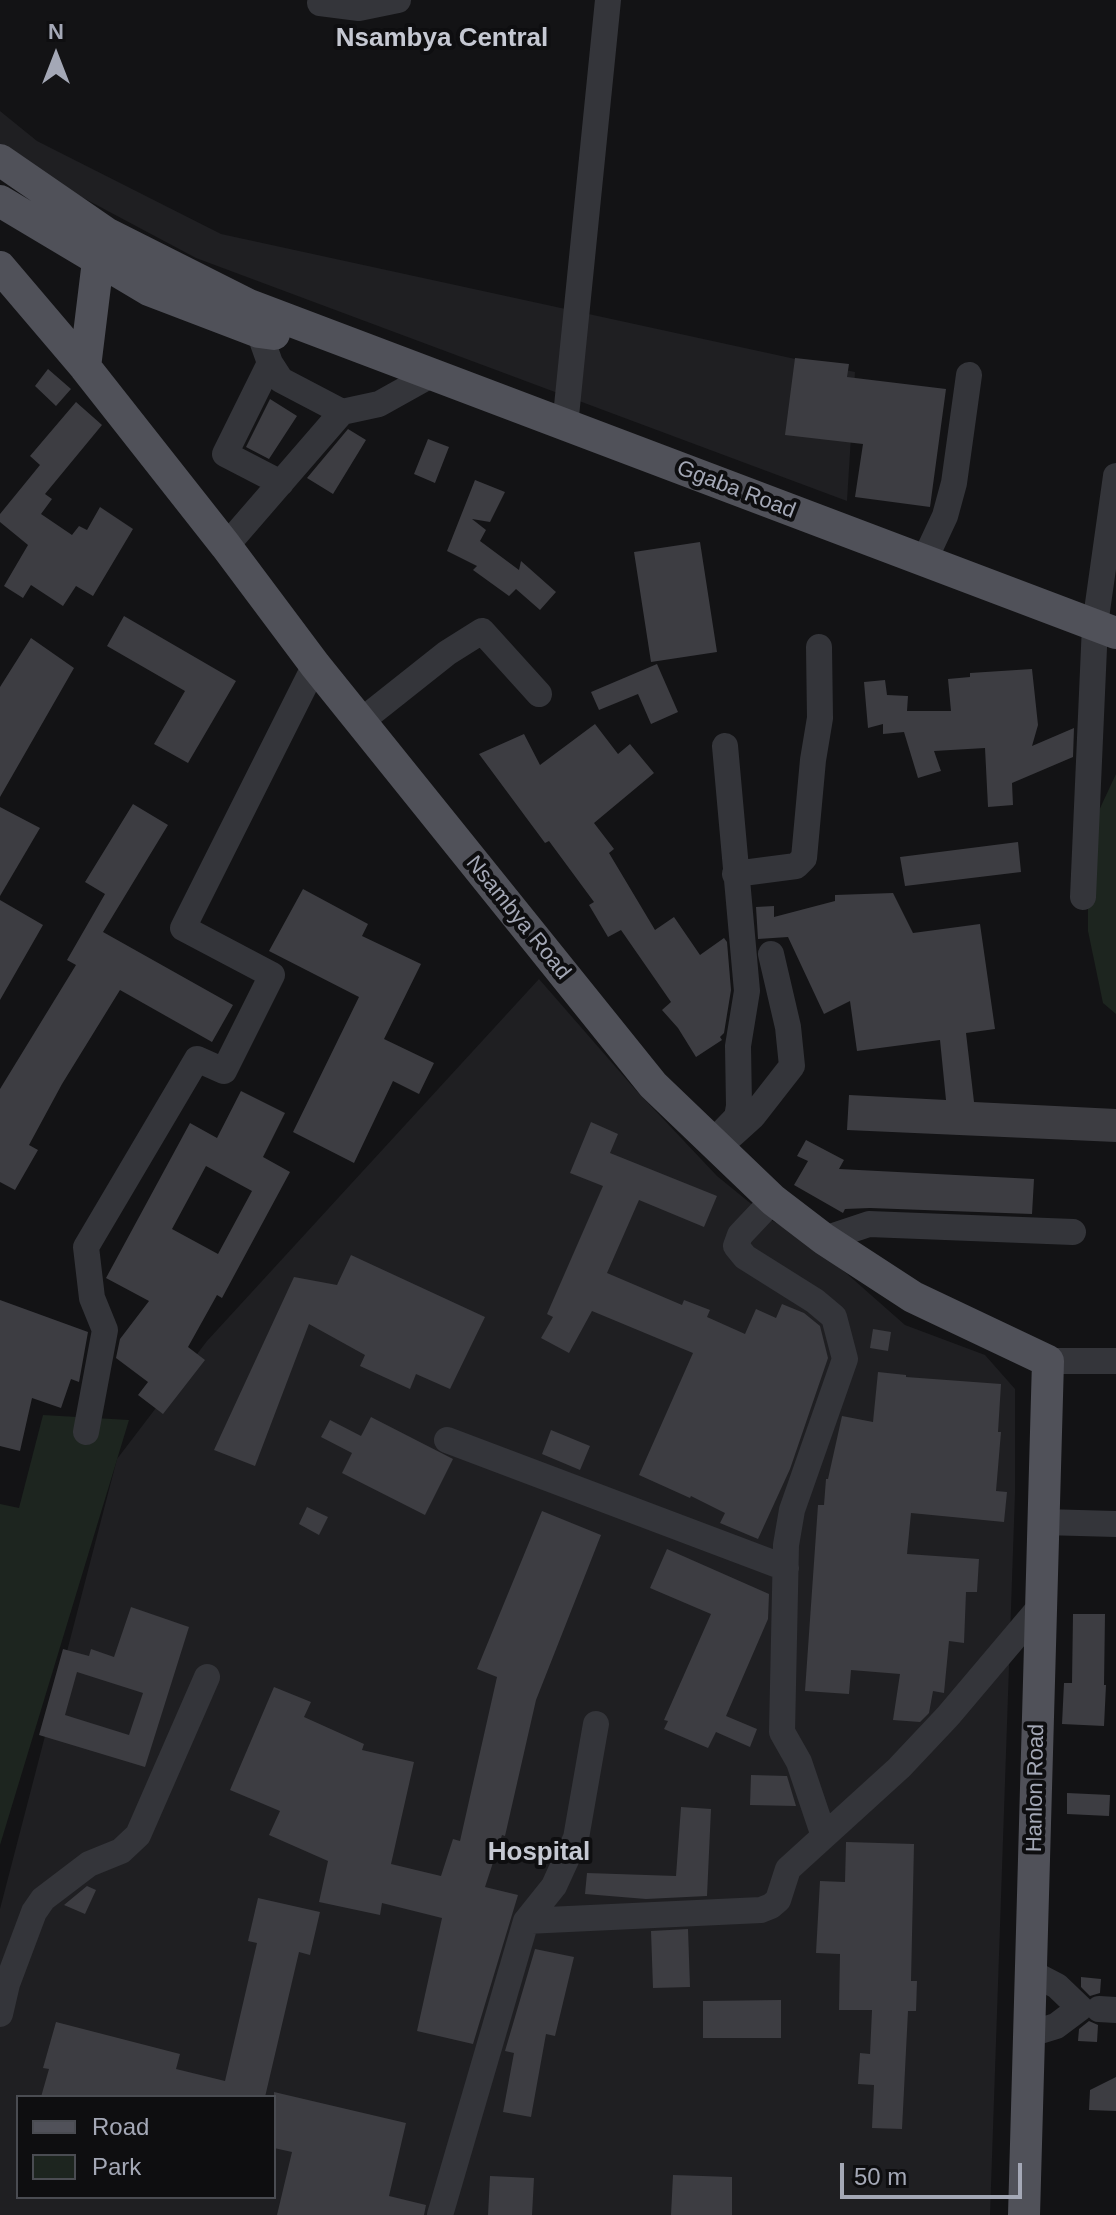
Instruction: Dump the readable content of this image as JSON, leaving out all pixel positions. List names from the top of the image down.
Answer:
{
  "streets": {
    "main road": ["Ggaba Road", "Nsambya Road", "Hanlon Road"]
  },
  "crossings": [
    ["Nsambya Road", "Hanlon Road"]
  ],
  "districts": ["Nsambya Central", "Hospital"],
  "legend": ["Road", "Park"],
  "scale_bar": "50 m",
  "north": "top"
}
